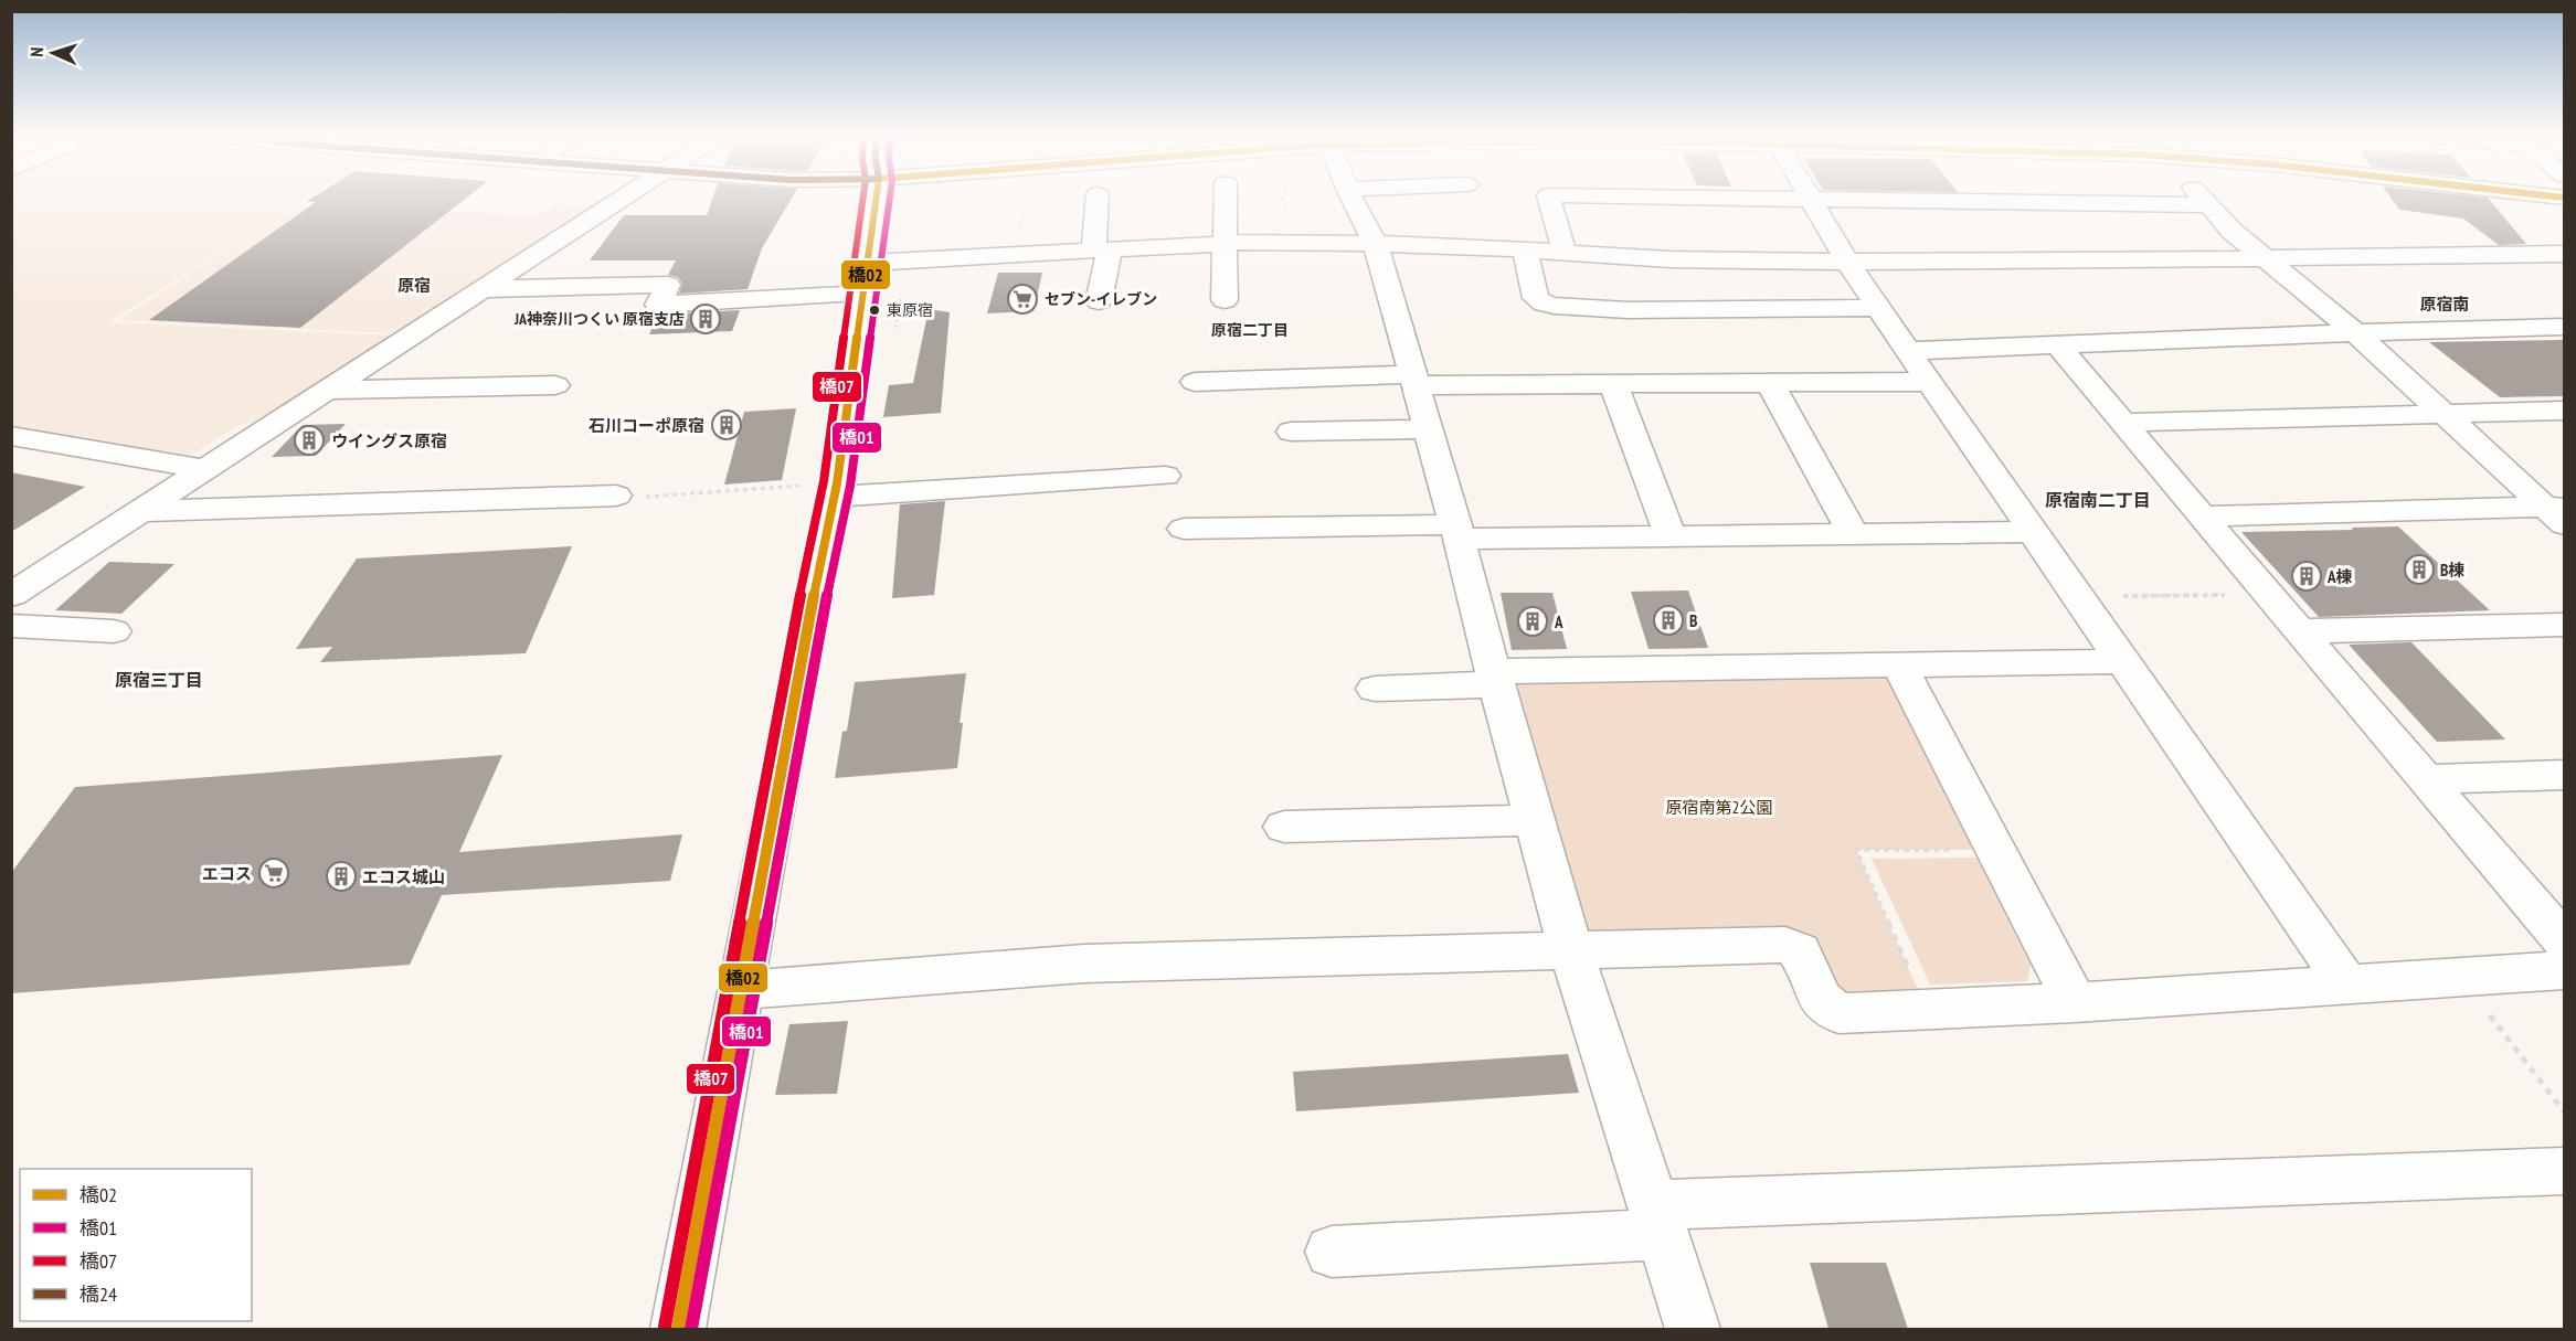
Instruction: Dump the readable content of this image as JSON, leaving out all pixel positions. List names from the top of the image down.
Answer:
{
  "districts": [
    "原宿",
    "原宿南",
    "原宿二丁目",
    "原宿南二丁目",
    "原宿三丁目"
  ],
  "parks": ["原宿南第2公園"],
  "places": {
    "supermarket": ["セブン-イレブン", "エコス"],
    "other": ["東原宿"],
    "building": [
      "JA神奈川つくい 原宿支店",
      "石川コーポ原宿",
      "ウイングス原宿",
      "B棟",
      "A棟",
      "B",
      "A",
      "エコス城山"
    ]
  },
  "lines": ["transit line 橋02", "transit line 橋01", "transit line 橋07"],
  "legend": [
    "橋02",
    "橋01",
    "橋07",
    "橋24"
  ],
  "north": "left"
}
